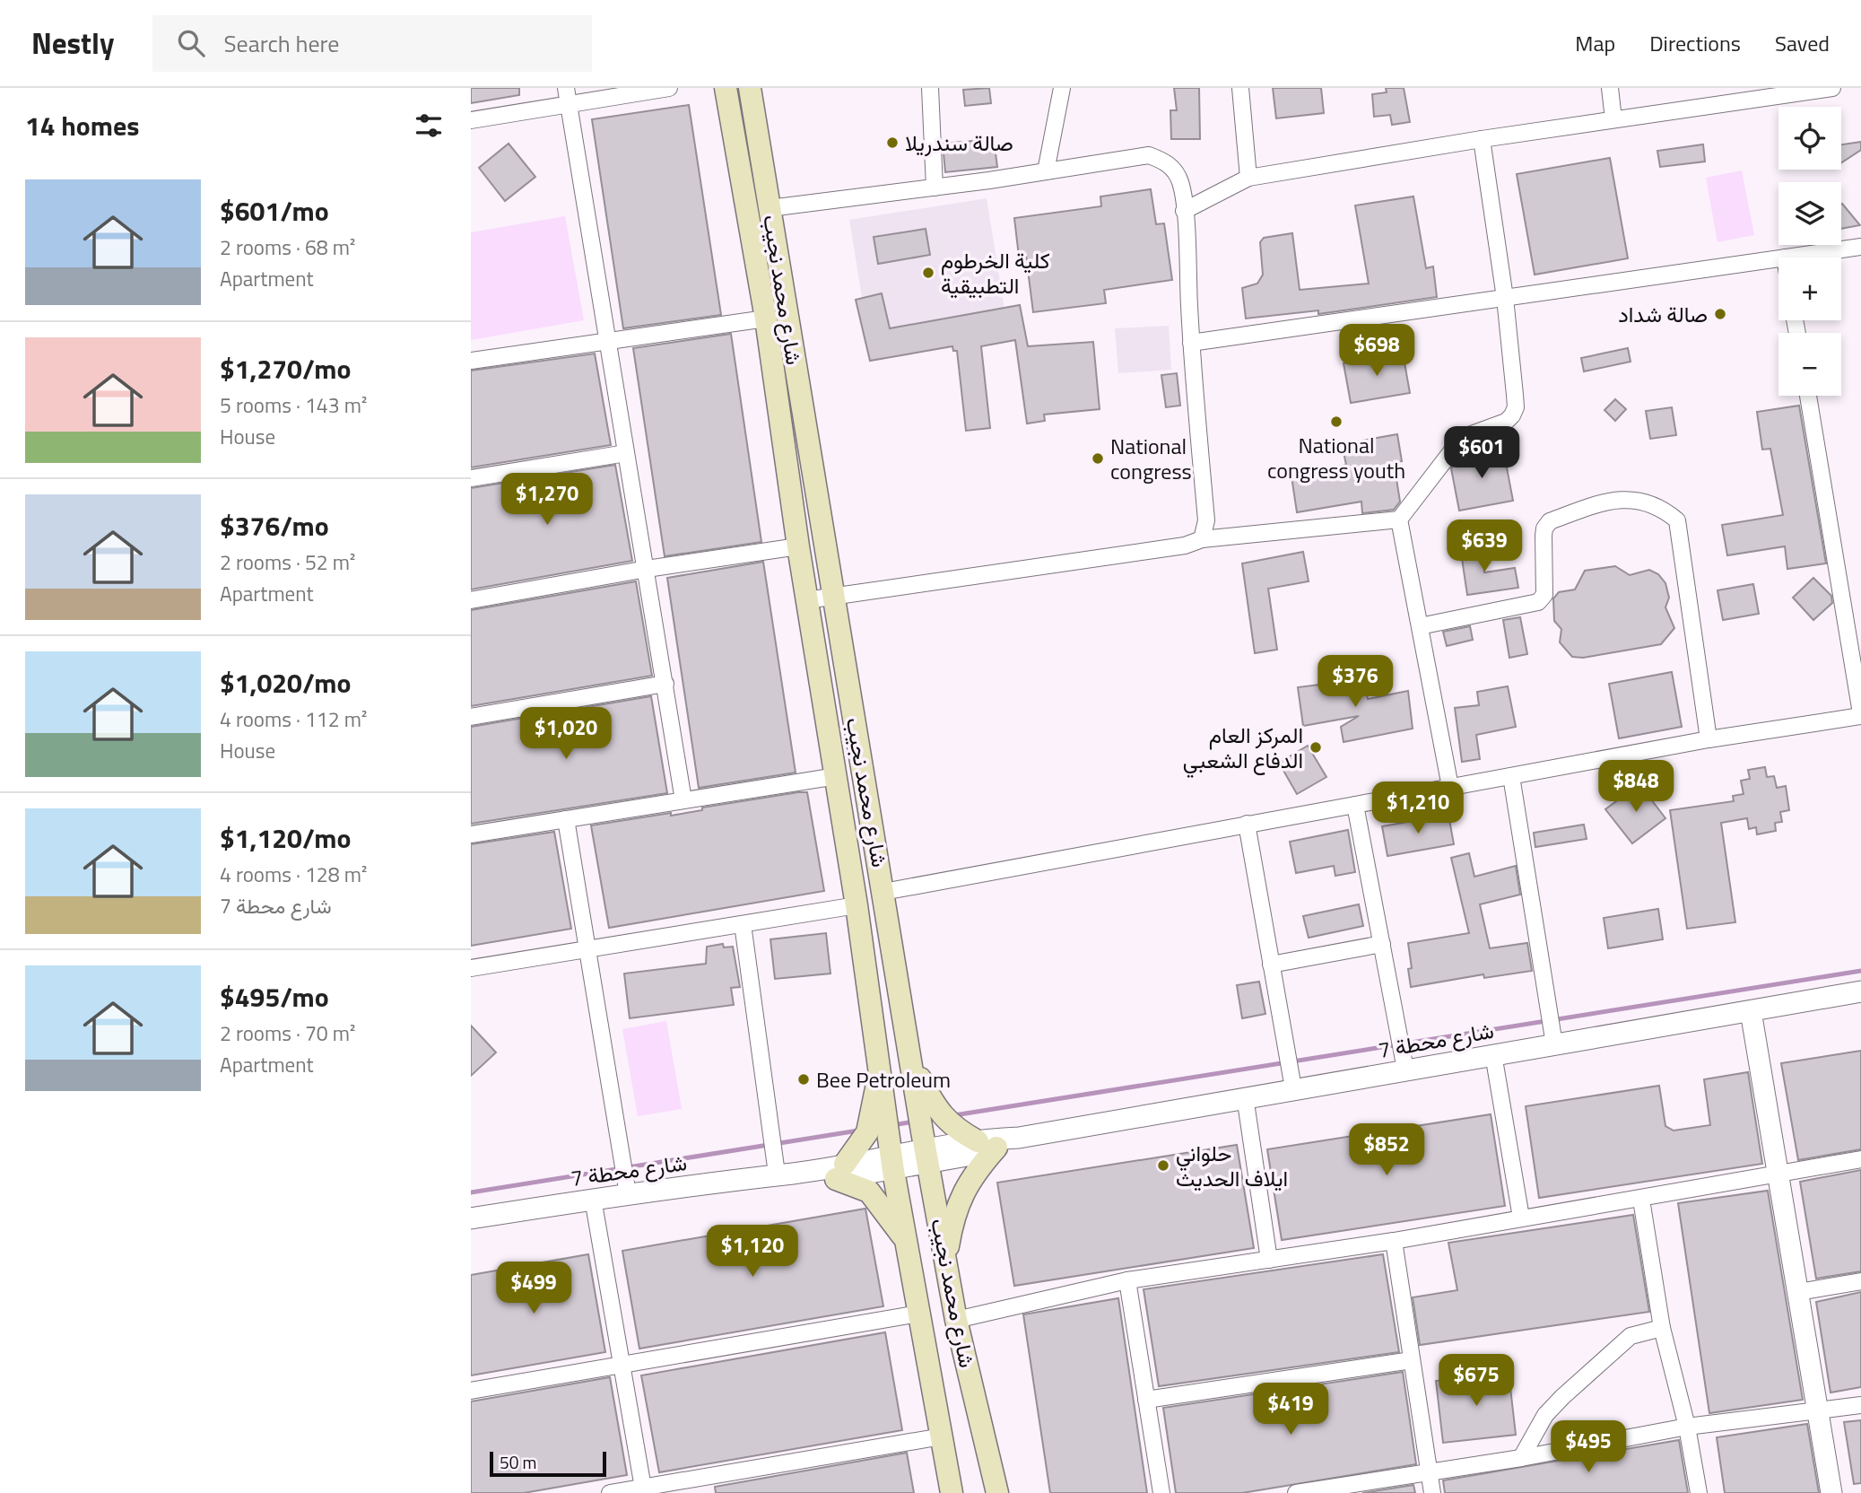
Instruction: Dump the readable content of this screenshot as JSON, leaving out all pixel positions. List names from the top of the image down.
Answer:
{
  "streets": {
    "main road": ["شارع محمد نجيب"],
    "street": ["شارع محطة 7"]
  },
  "crossings": [
    ["شارع محمد نجيب", "شارع محطة 7"]
  ],
  "places": [
    "صالة سندريلا",
    "كلية الخرطوم التطبيقية",
    "صالة شداد",
    "National congress youth",
    "National congress",
    "المركز العام الدفاع الشعبي",
    "Bee Petroleum",
    "حلواني ايلاف الحديث"
  ],
  "scale_bar": "50 m",
  "page": {
    "header": "Nestly",
    "search": "Search here",
    "nav": ["Map", "Directions", "Saved"],
    "heading": "14 homes",
    "map_buttons": ["+", "−"],
    "list": [
      {
        "name": "$601/mo",
        "note": "2 rooms · 68 m² · Apartment"
      },
      {
        "name": "$1,270/mo",
        "note": "5 rooms · 143 m² · House"
      },
      {
        "name": "$376/mo",
        "note": "2 rooms · 52 m² · Apartment"
      },
      {
        "name": "$1,020/mo",
        "note": "4 rooms · 112 m² · House"
      },
      {
        "name": "$1,120/mo",
        "note": "4 rooms · 128 m² · شارع محطة 7"
      },
      {
        "name": "$495/mo",
        "note": "2 rooms · 70 m² · Apartment"
      }
    ],
    "price": [
      "$698",
      "$601",
      "$1,270",
      "$639",
      "$376",
      "$1,020",
      "$848",
      "$1,210",
      "$852",
      "$1,120",
      "$499",
      "$675",
      "$419",
      "$495"
    ],
    "scale": "50 m"
  }
}
